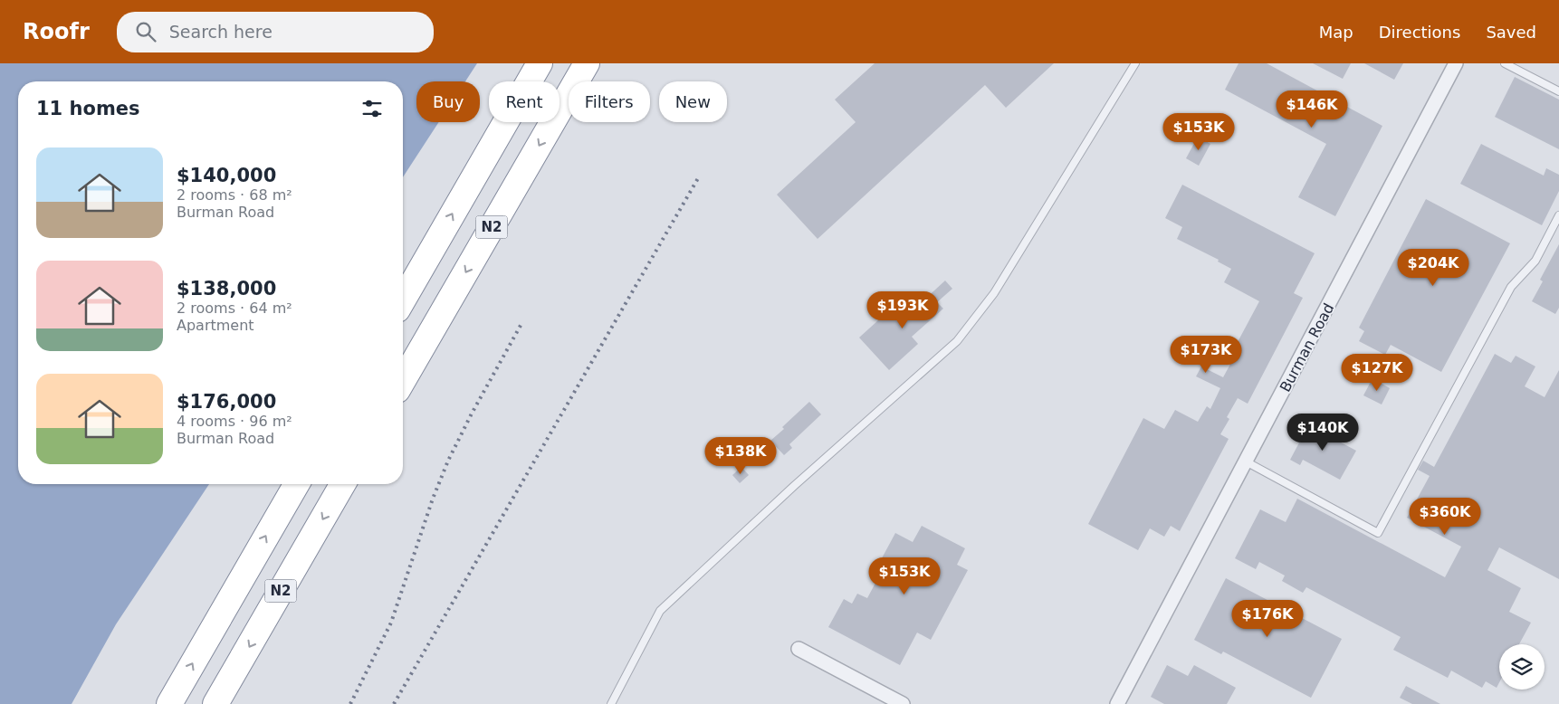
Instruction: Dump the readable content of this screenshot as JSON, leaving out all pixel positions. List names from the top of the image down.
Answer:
{
  "streets": {
    "highway": ["N2"],
    "street": ["Burman Road"]
  },
  "page": {
    "header": "Roofr",
    "search": "Search here",
    "nav": ["Map", "Directions", "Saved"],
    "chip": [
      "Buy",
      "Rent",
      "Filters",
      "New"
    ],
    "heading": "11 homes",
    "price": [
      "$146K",
      "$153K",
      "$204K",
      "$193K",
      "$173K",
      "$127K",
      "$140K",
      "$138K",
      "$360K",
      "$153K",
      "$176K"
    ],
    "list": [
      {
        "name": "$140,000",
        "note": "2 rooms · 68 m² · Burman Road"
      },
      {
        "name": "$138,000",
        "note": "2 rooms · 64 m² · Apartment"
      },
      {
        "name": "$176,000",
        "note": "4 rooms · 96 m² · Burman Road"
      }
    ]
  }
}
